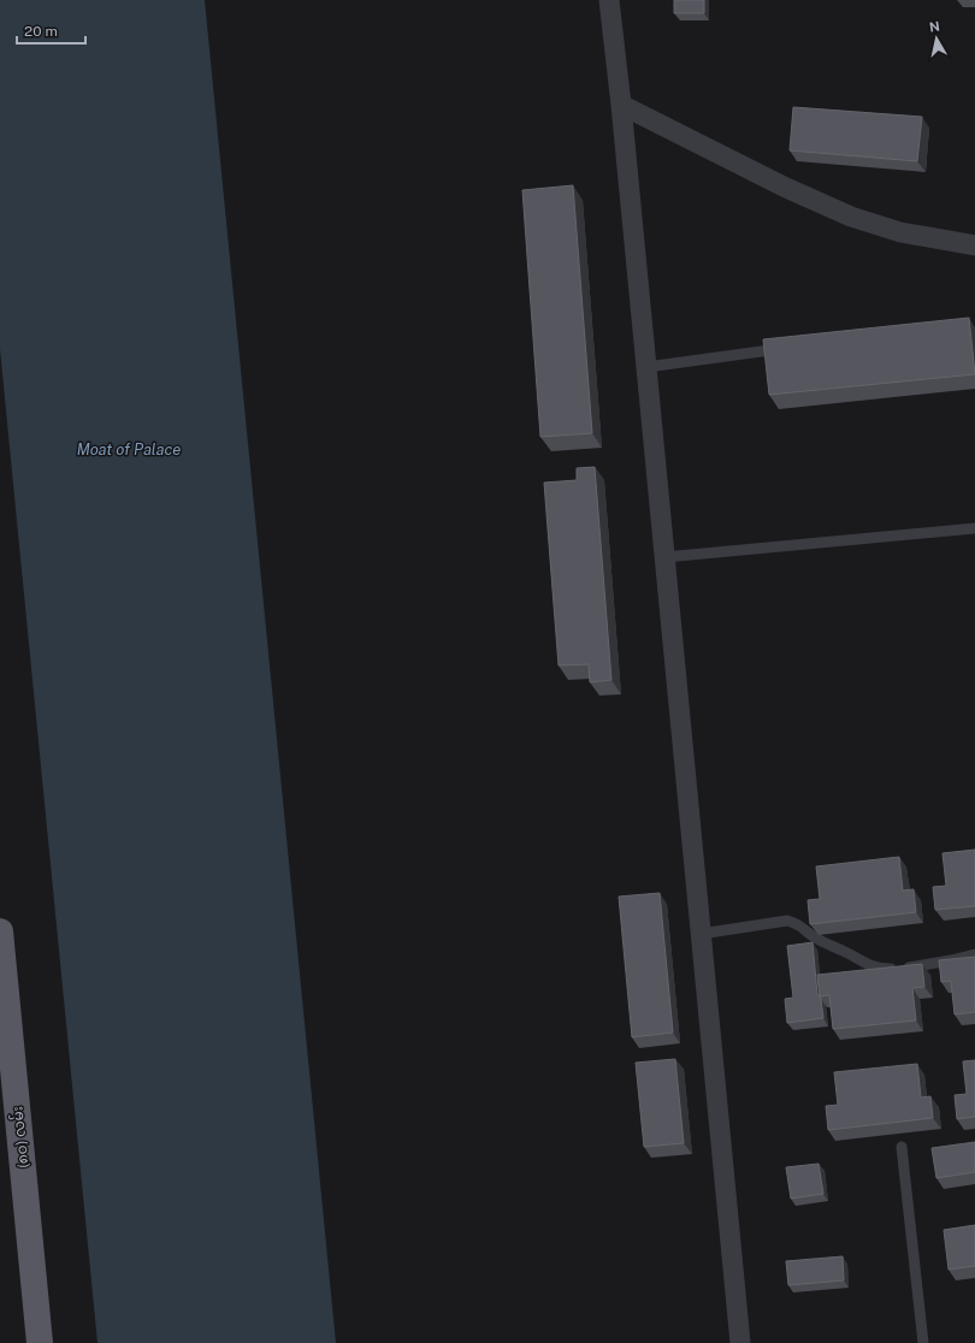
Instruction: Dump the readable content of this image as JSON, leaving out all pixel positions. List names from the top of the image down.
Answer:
{
  "streets": {
    "main road": ["(၈၀) လမ်း"]
  },
  "water": ["Moat of Palace"],
  "scale_bar": "20 m",
  "north": "top"
}
